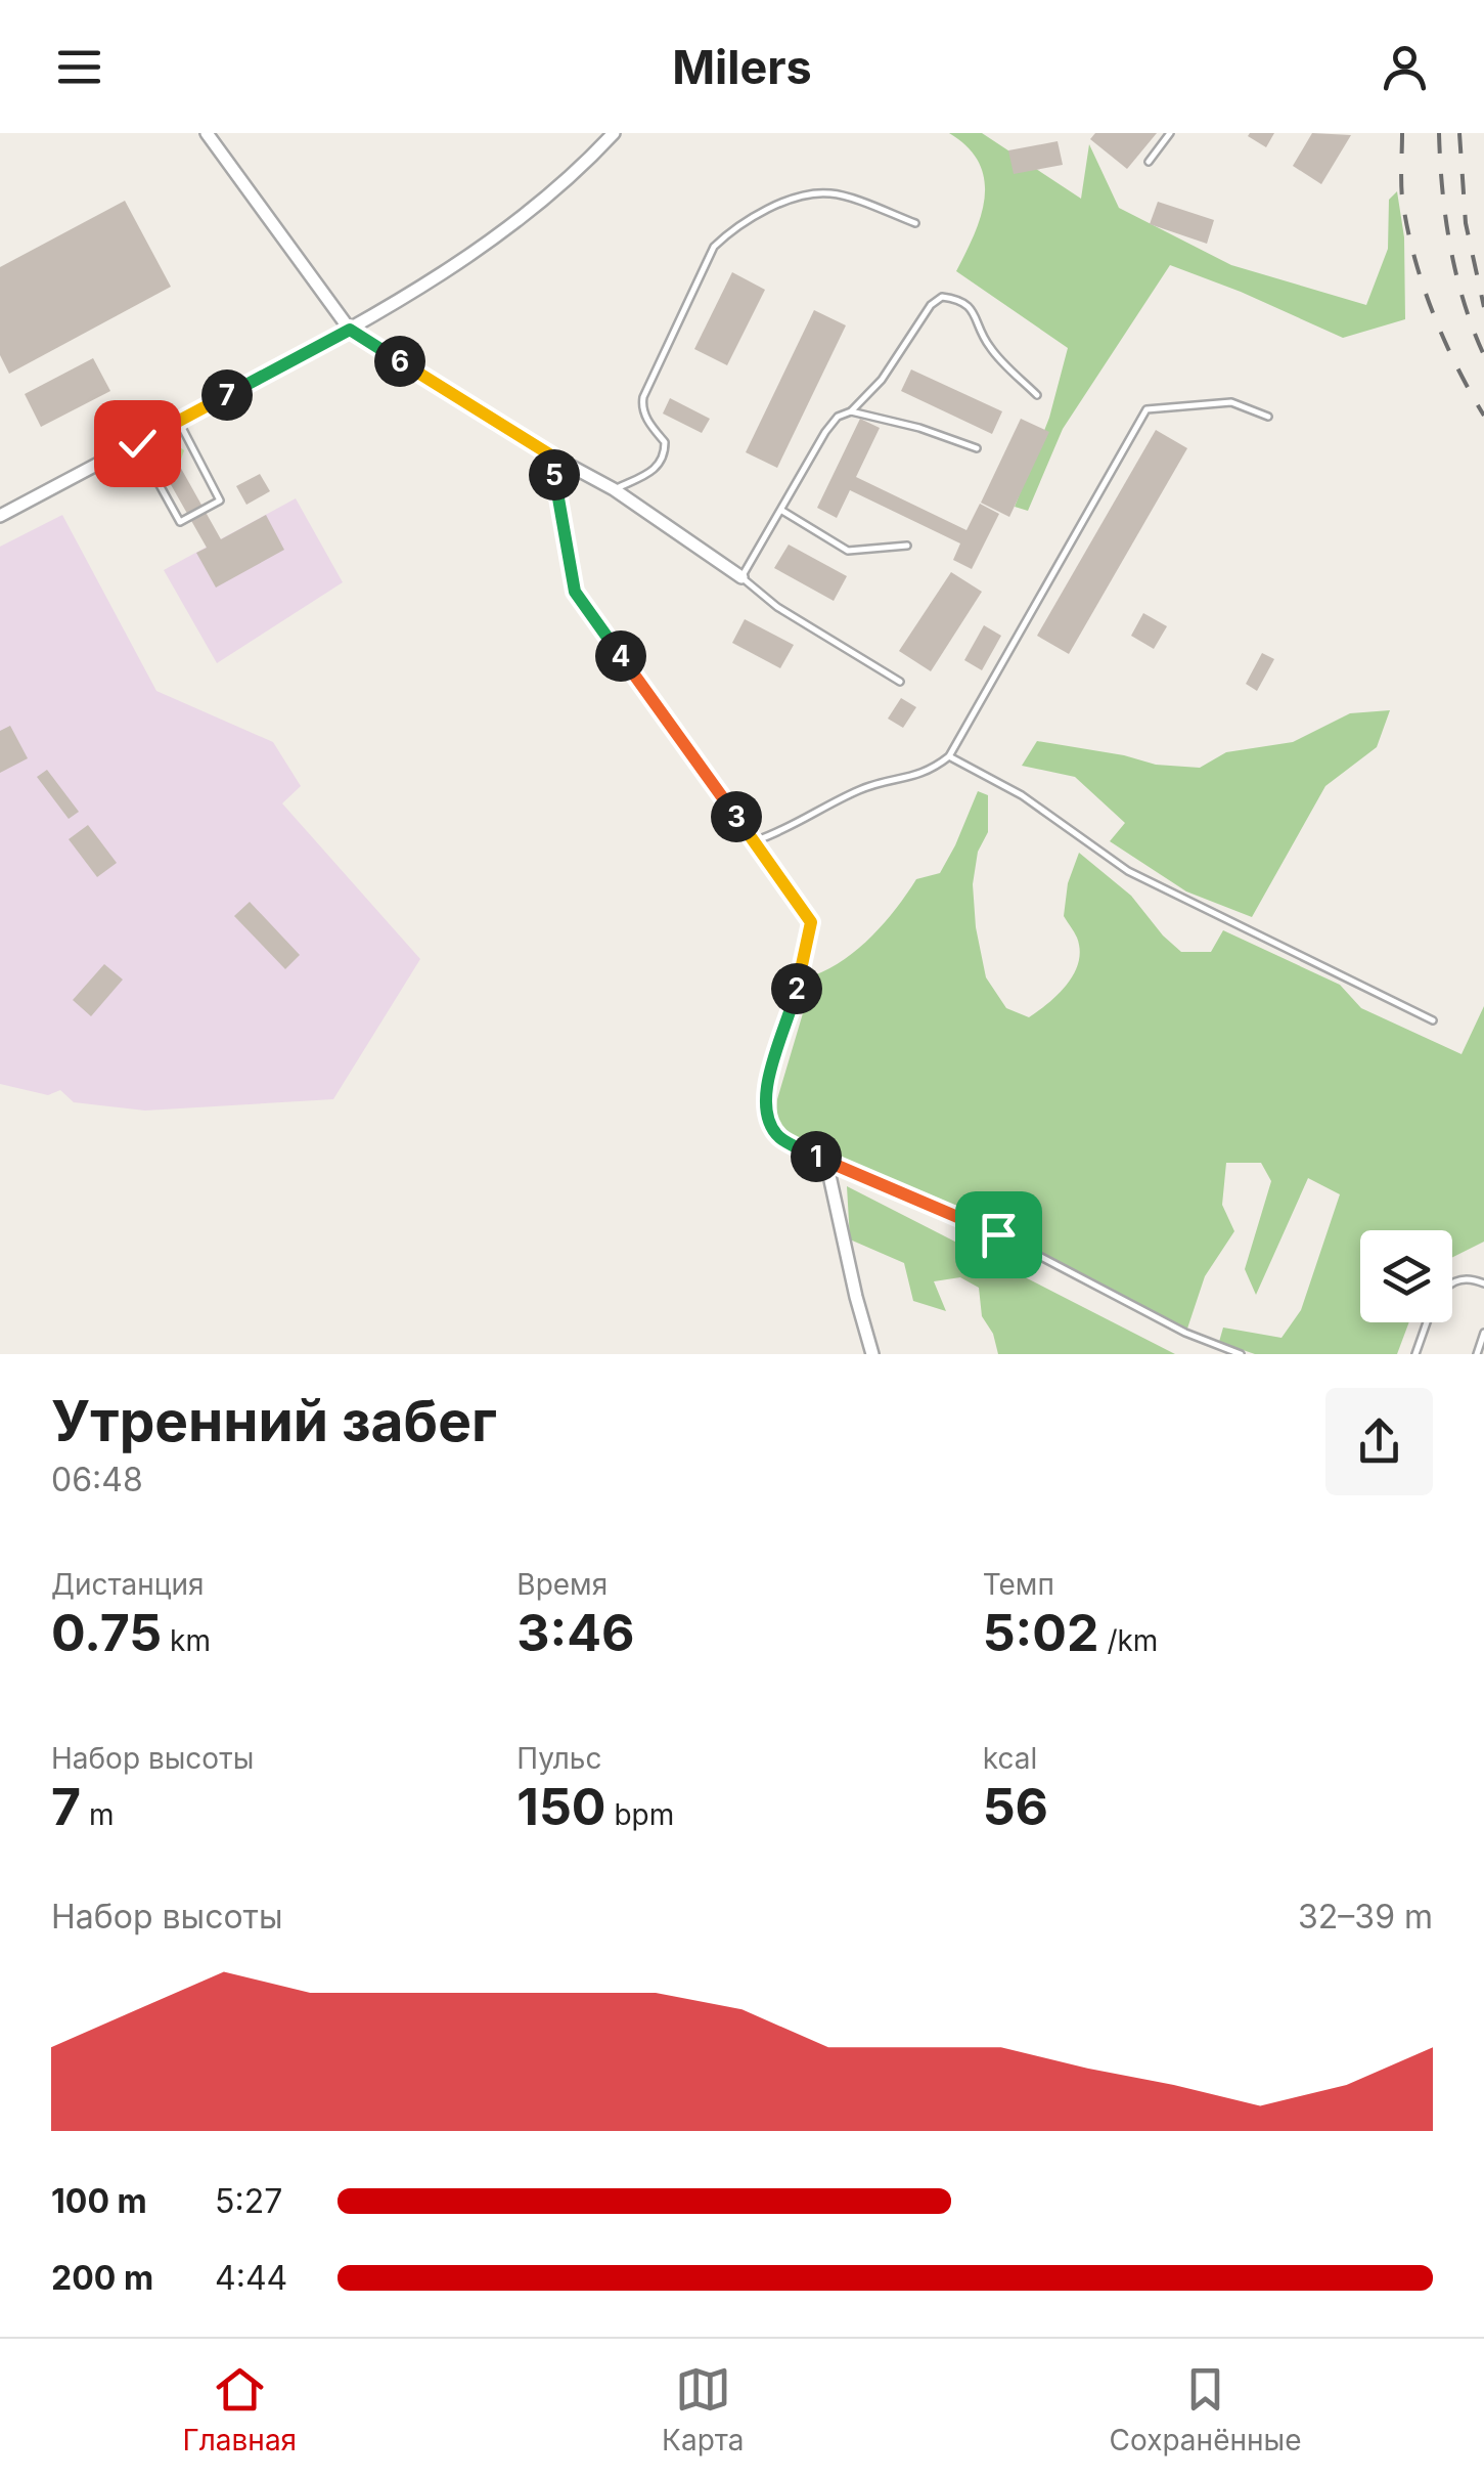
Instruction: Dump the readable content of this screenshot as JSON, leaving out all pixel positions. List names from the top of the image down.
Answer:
{
  "page": {
    "header": "Milers",
    "pins": [
      "6",
      "7",
      "5",
      "4",
      "3",
      "2",
      "1"
    ],
    "heading": ["Утренний забег", "06:48"],
    "stats": [
      ["Дистанция", "0.75 km"],
      ["Время", "3:46"],
      ["Темп", "5:02 /km"],
      ["Набор высоты", "7 m"],
      ["Пульс", "150 bpm"],
      ["kcal", "56"]
    ],
    "chart": ["Набор высоты", "32–39 m"],
    "list": [
      {
        "name": "100 m",
        "note": "5:27"
      },
      {
        "name": "200 m",
        "note": "4:44"
      }
    ],
    "tabs": ["Главная", "Карта", "Сохранённые"]
  }
}
